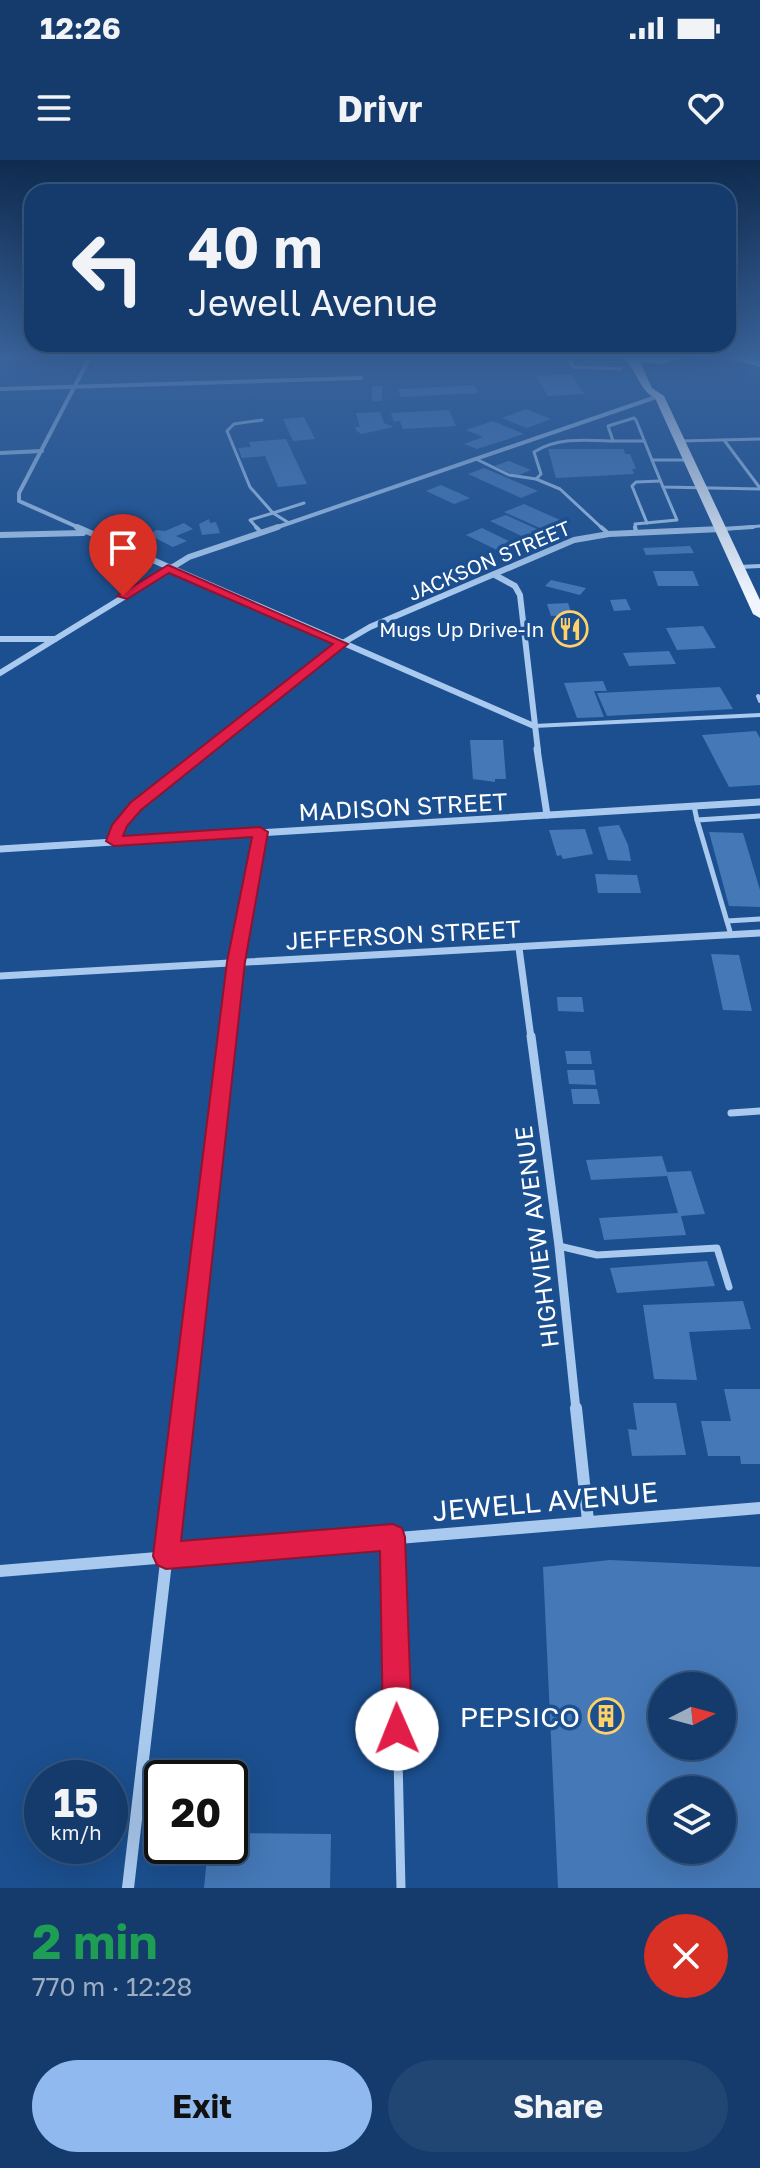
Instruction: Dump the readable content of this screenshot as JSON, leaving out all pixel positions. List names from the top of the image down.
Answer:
{
  "streets": {
    "street": [
      "JACKSON STREET",
      "MADISON STREET",
      "JEFFERSON STREET",
      "HIGHVIEW AVENUE",
      "JEWELL AVENUE"
    ]
  },
  "crossings": [
    ["JACKSON STREET", "MADISON STREET"],
    ["JEFFERSON STREET", "HIGHVIEW AVENUE"],
    ["HIGHVIEW AVENUE", "JEWELL AVENUE"]
  ],
  "places": {
    "restaurant": ["Mugs Up Drive-In"],
    "building": ["PEPSICO"]
  },
  "north": "right",
  "page": {
    "status": "12:26",
    "header": "Drivr",
    "turn": ["40 m", "Jewell Avenue"],
    "speed": "15 km/h",
    "limit": "20",
    "heading": ["2 min", "770 m · 12:28"],
    "buttons": ["Exit", "Share"]
  }
}
